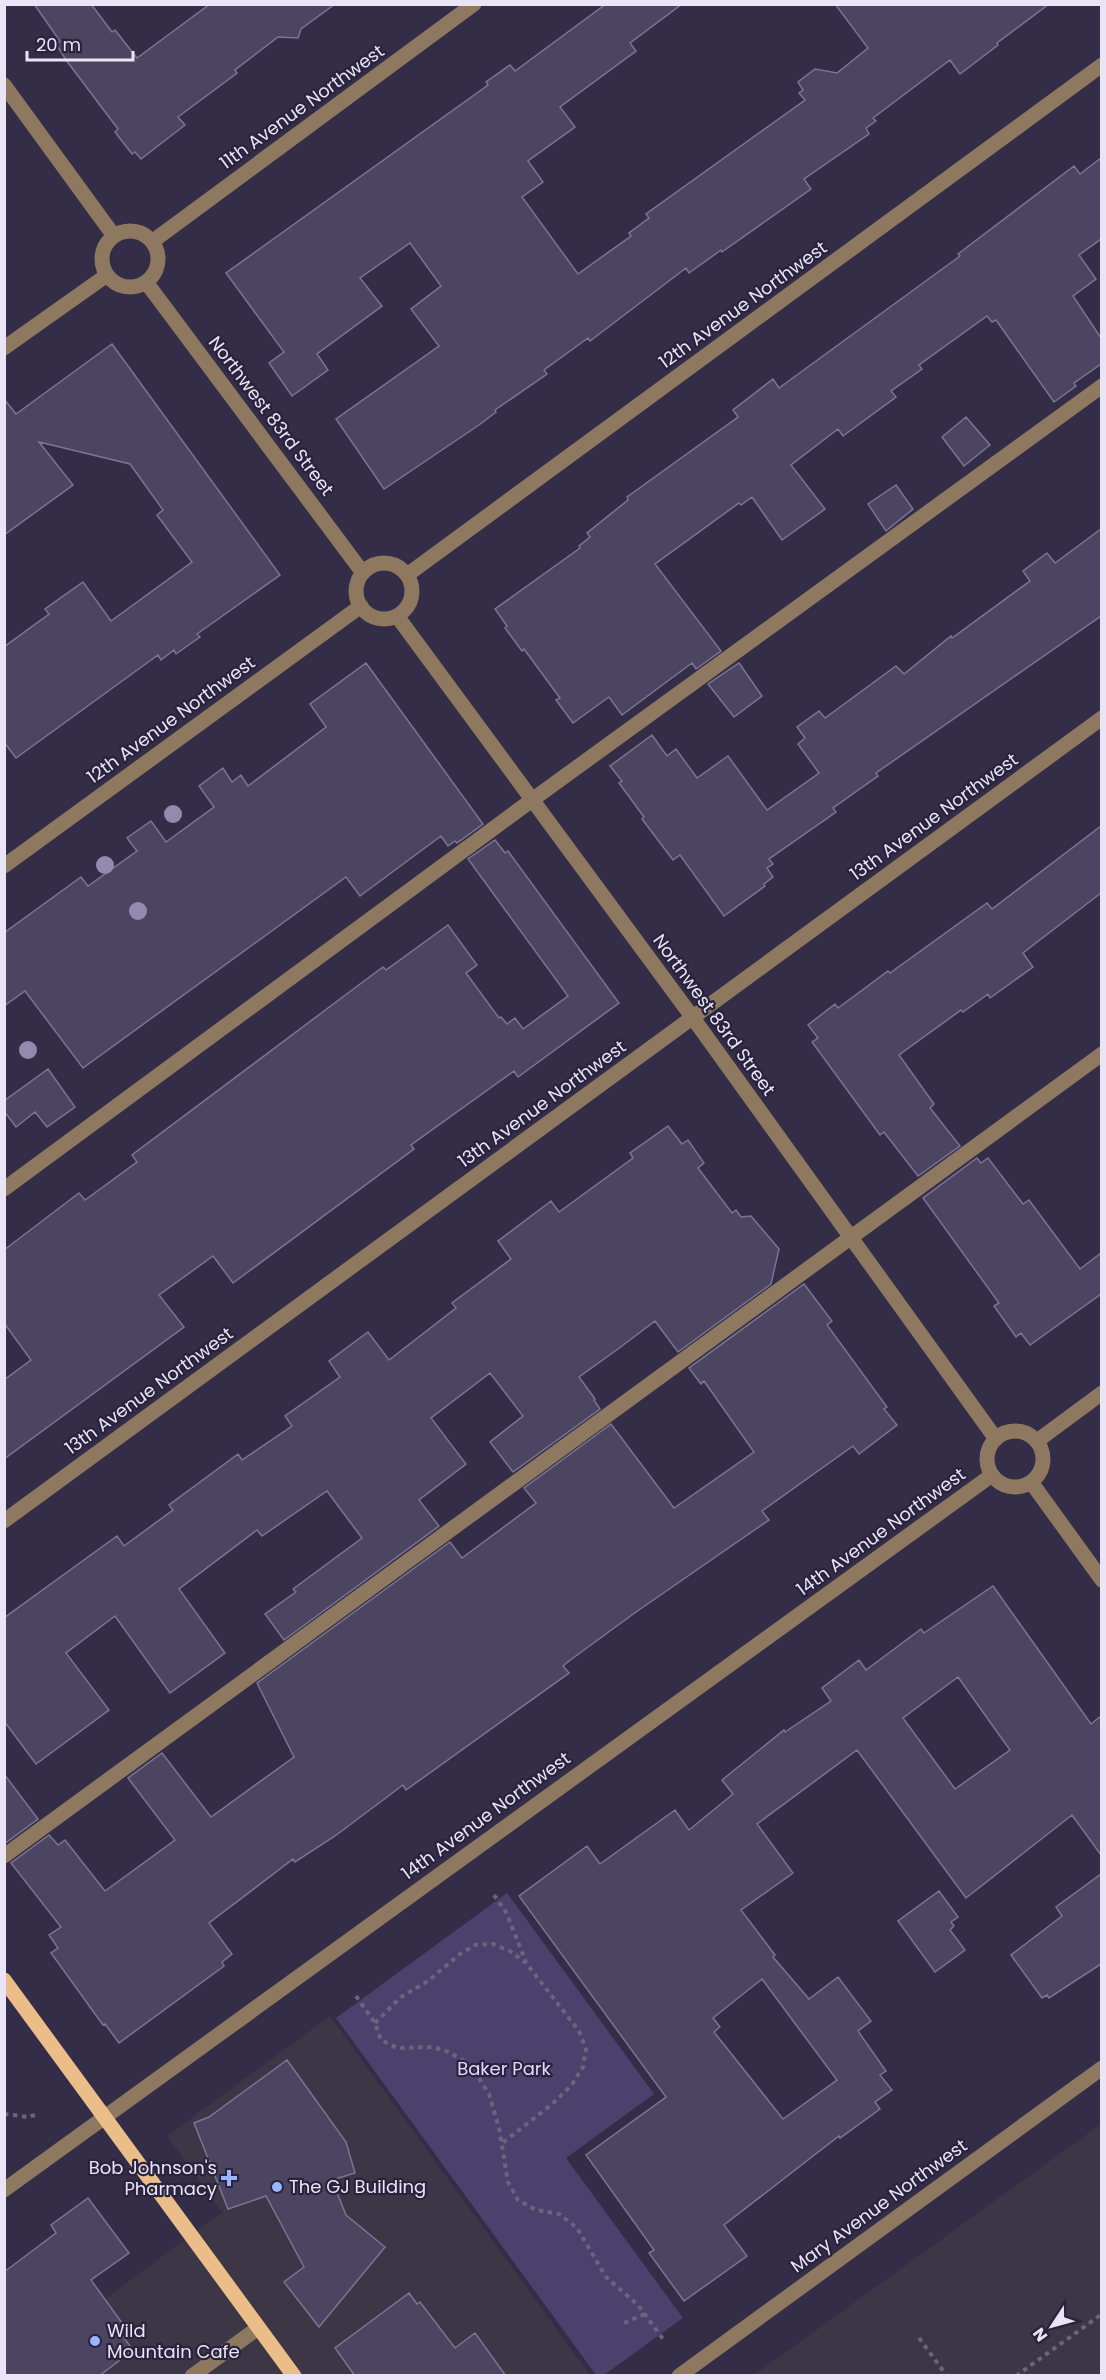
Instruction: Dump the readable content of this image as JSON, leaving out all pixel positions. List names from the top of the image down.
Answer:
{
  "streets": {
    "street": [
      "11th Avenue Northwest",
      "12th Avenue Northwest",
      "Northwest 83rd Street",
      "13th Avenue Northwest",
      "14th Avenue Northwest",
      "Mary Avenue Northwest"
    ]
  },
  "crossings": [
    ["11th Avenue Northwest", "Northwest 83rd Street"],
    ["12th Avenue Northwest", "Northwest 83rd Street"],
    ["Northwest 83rd Street", "13th Avenue Northwest"],
    ["Northwest 83rd Street", "14th Avenue Northwest"]
  ],
  "parks": ["Baker Park"],
  "places": {
    "health": ["Bob Johnson's Pharmacy"],
    "other": ["The GJ Building", "Wild Mountain Cafe"]
  },
  "scale_bar": "20 m",
  "north": "bottom left"
}
